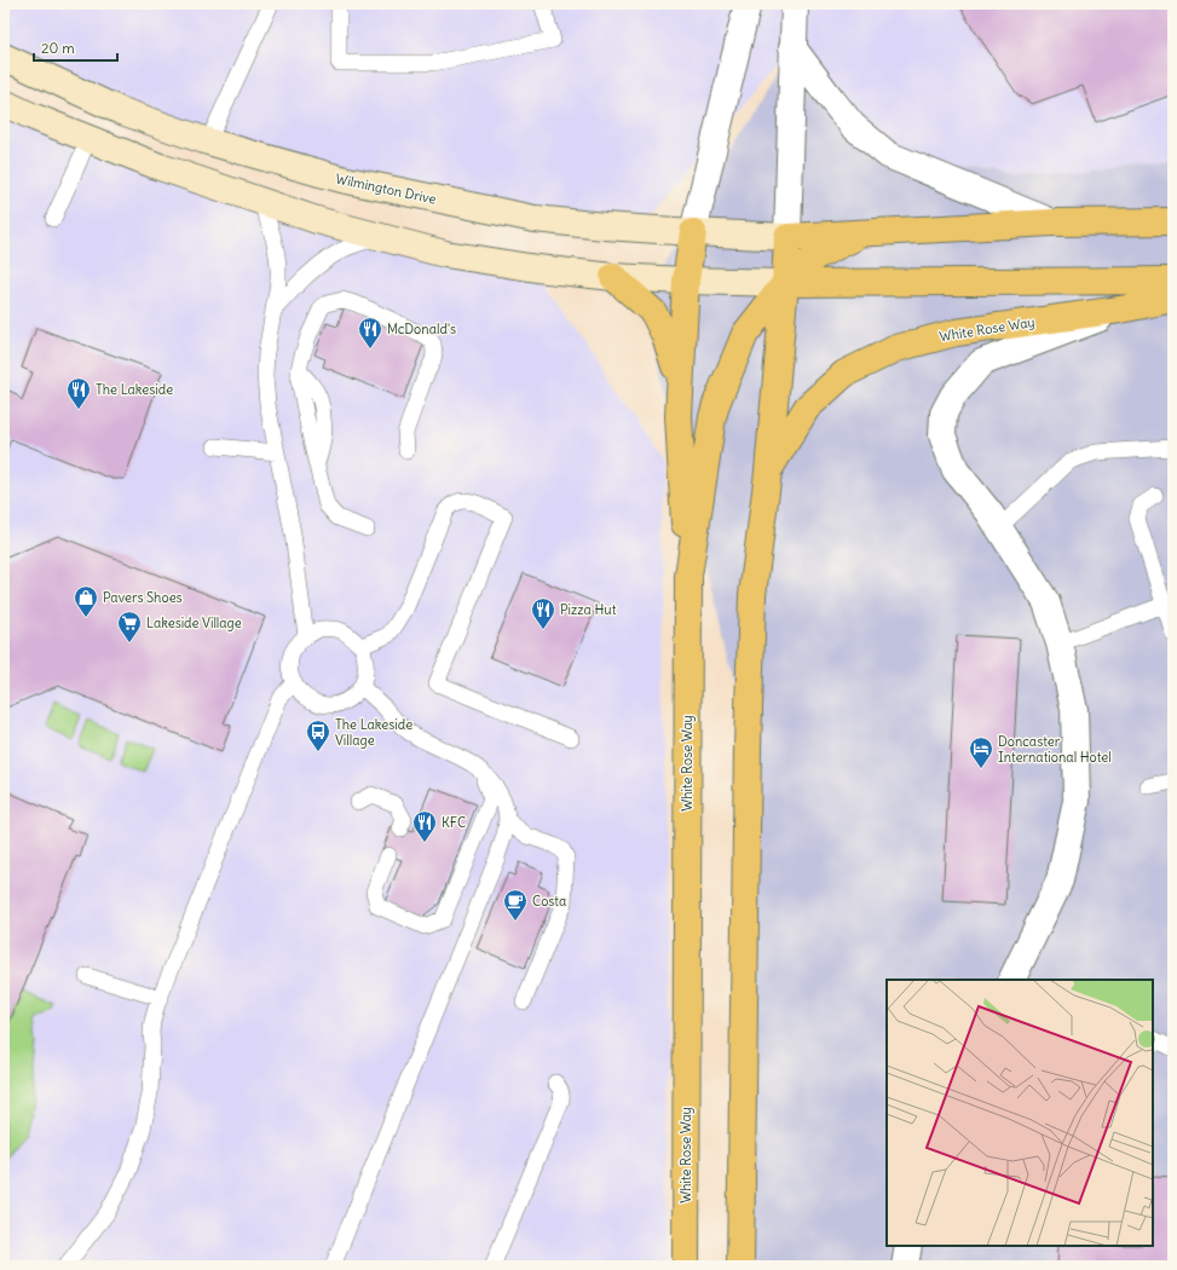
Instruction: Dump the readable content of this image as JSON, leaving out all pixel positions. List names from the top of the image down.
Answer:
{
  "streets": {
    "highway": ["White Rose Way"],
    "street": ["Wilmington Drive"]
  },
  "crossings": [
    ["Wilmington Drive", "White Rose Way"]
  ],
  "places": {
    "restaurant": [
      "McDonald's",
      "The Lakeside",
      "Pizza Hut",
      "KFC"
    ],
    "shop": ["Pavers Shoes"],
    "supermarket": ["Lakeside Village"],
    "bus stop": ["The Lakeside Village"],
    "hotel": ["Doncaster International Hotel"],
    "cafe": ["Costa"]
  },
  "scale_bar": "20 m"
}
